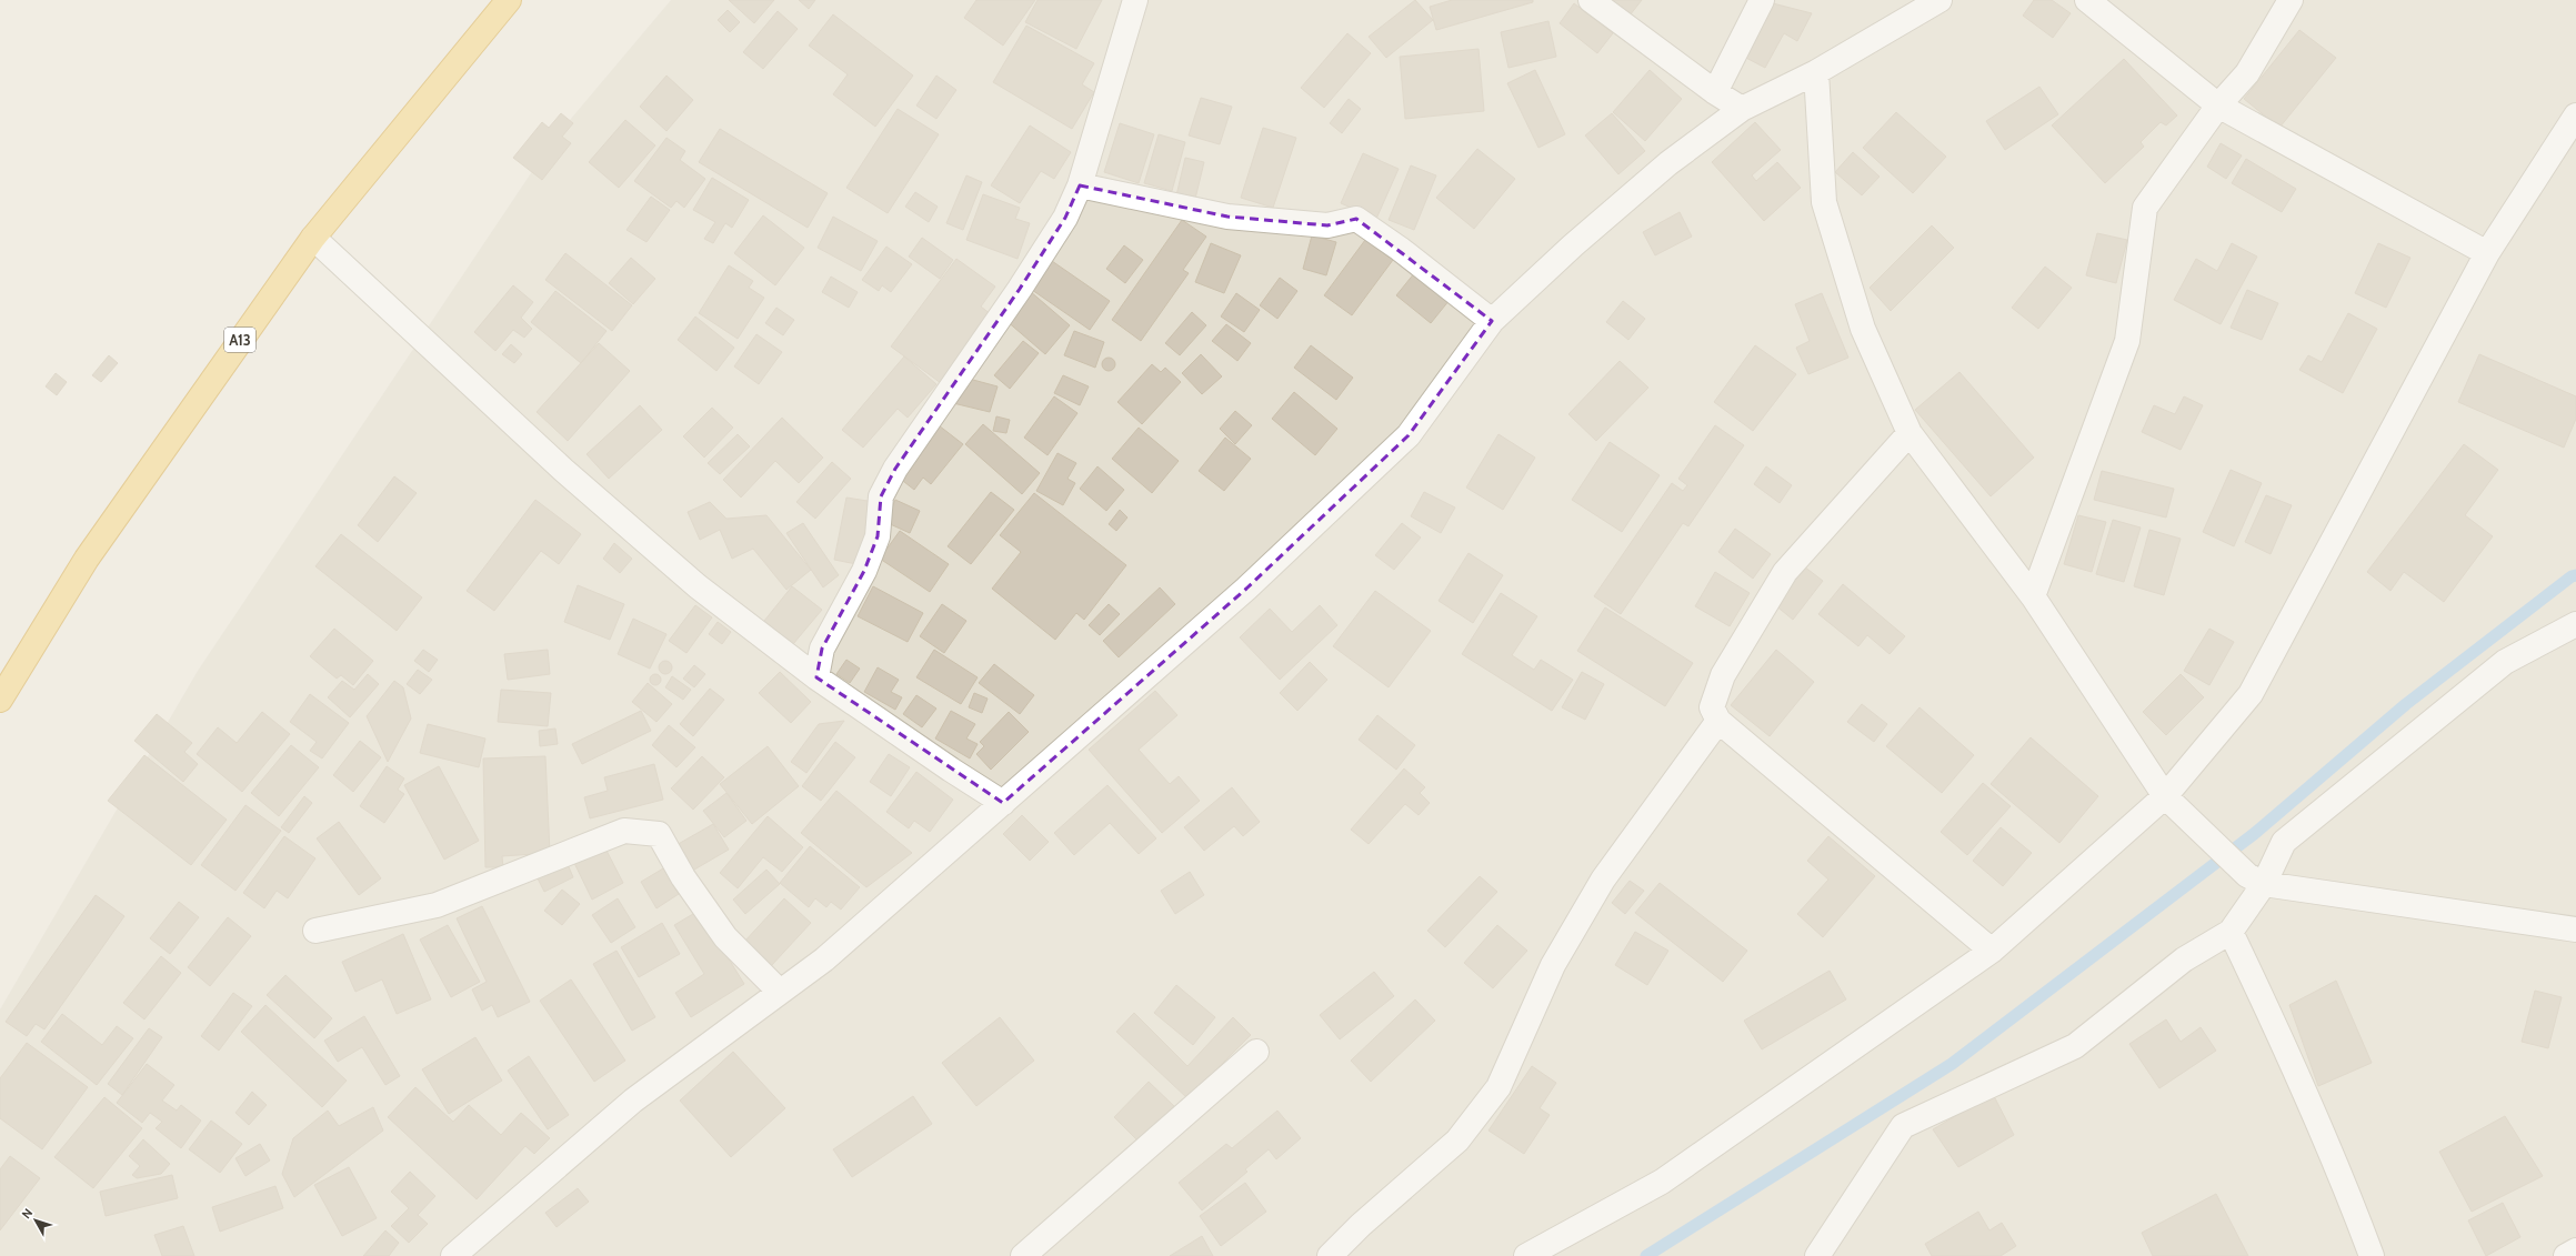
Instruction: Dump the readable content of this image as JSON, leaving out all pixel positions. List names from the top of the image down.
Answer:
{
  "streets": {
    "highway": ["A13"]
  },
  "north": "top left"
}
